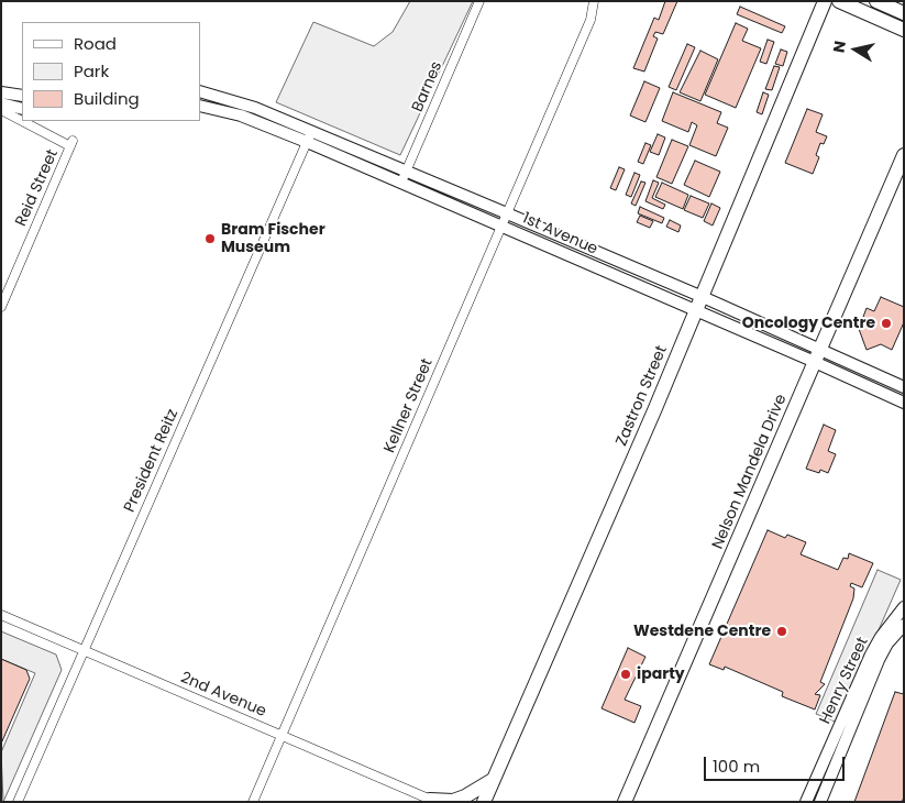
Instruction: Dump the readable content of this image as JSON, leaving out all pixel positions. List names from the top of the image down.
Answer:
{
  "streets": {
    "main road": ["Zastron Street", "Nelson Mandela Drive"],
    "street": [
      "Barnes",
      "Reid Street",
      "1st Avenue",
      "Kellner Street",
      "President Reitz",
      "Henry Street",
      "2nd Avenue"
    ]
  },
  "crossings": [
    ["Barnes", "1st Avenue"],
    ["1st Avenue", "Zastron Street"],
    ["1st Avenue", "Kellner Street"],
    ["1st Avenue", "President Reitz"],
    ["1st Avenue", "Nelson Mandela Drive"],
    ["Kellner Street", "2nd Avenue"],
    ["President Reitz", "2nd Avenue"]
  ],
  "places": [
    "Bram Fischer Museum",
    "Oncology Centre",
    "Westdene Centre",
    "iparty"
  ],
  "legend": ["Road", "Park", "Building"],
  "scale_bar": "100 m",
  "north": "left"
}
